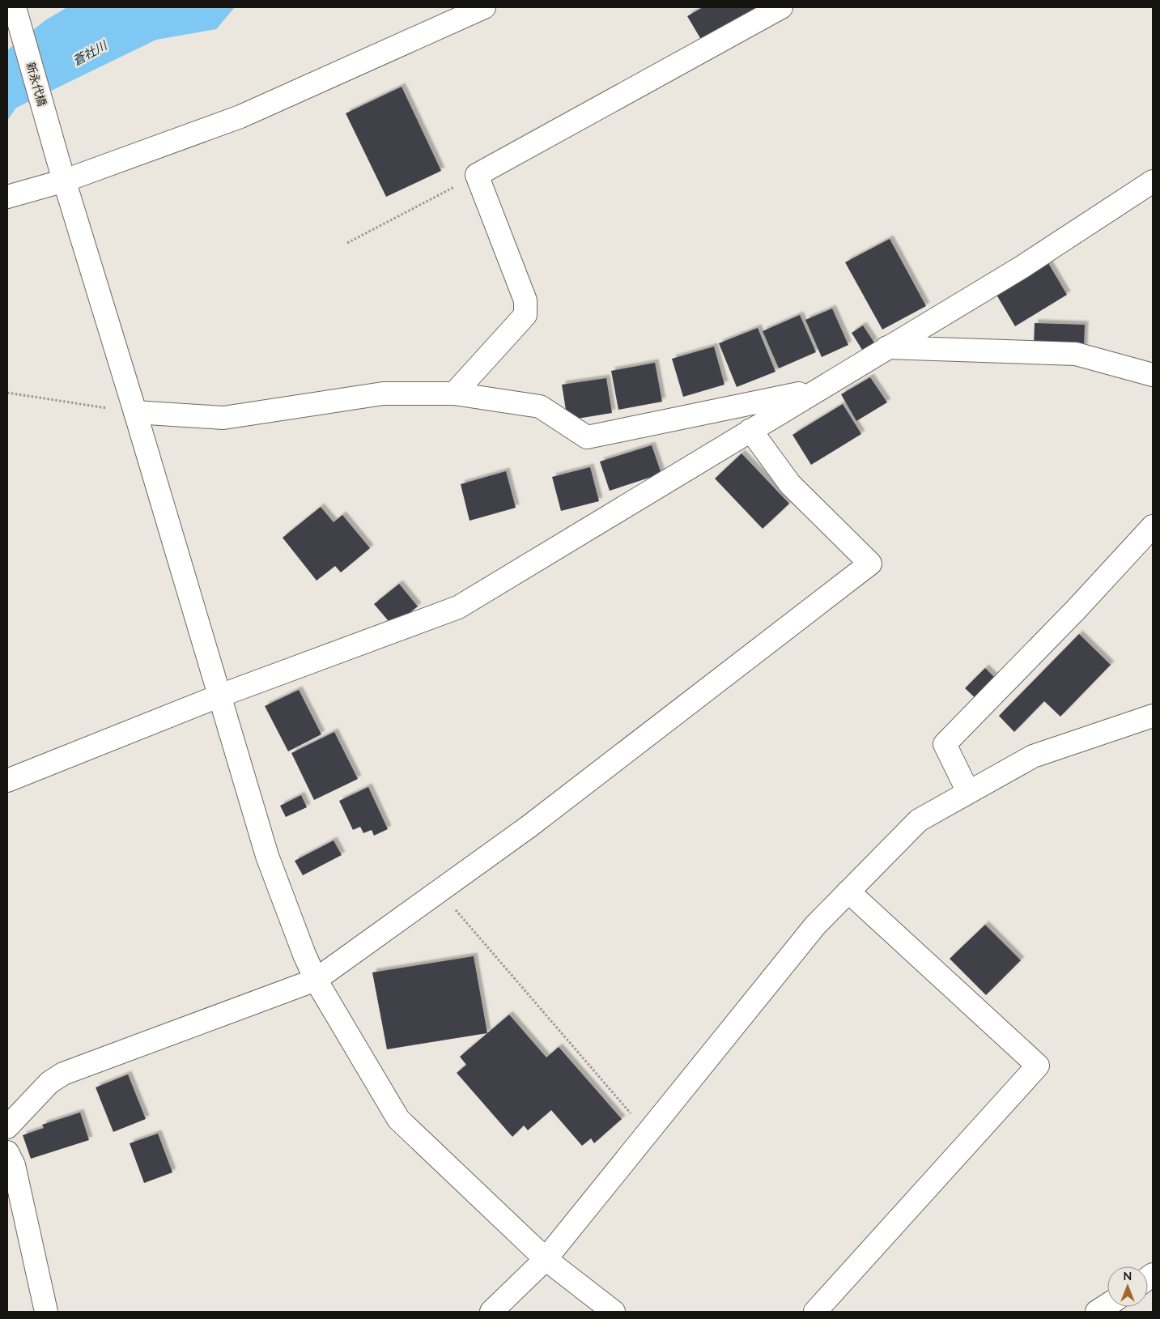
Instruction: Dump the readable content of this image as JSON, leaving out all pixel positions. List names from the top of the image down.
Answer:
{
  "streets": {
    "street": ["新永代橋"]
  },
  "water": ["蒼社川"],
  "north": "top"
}
